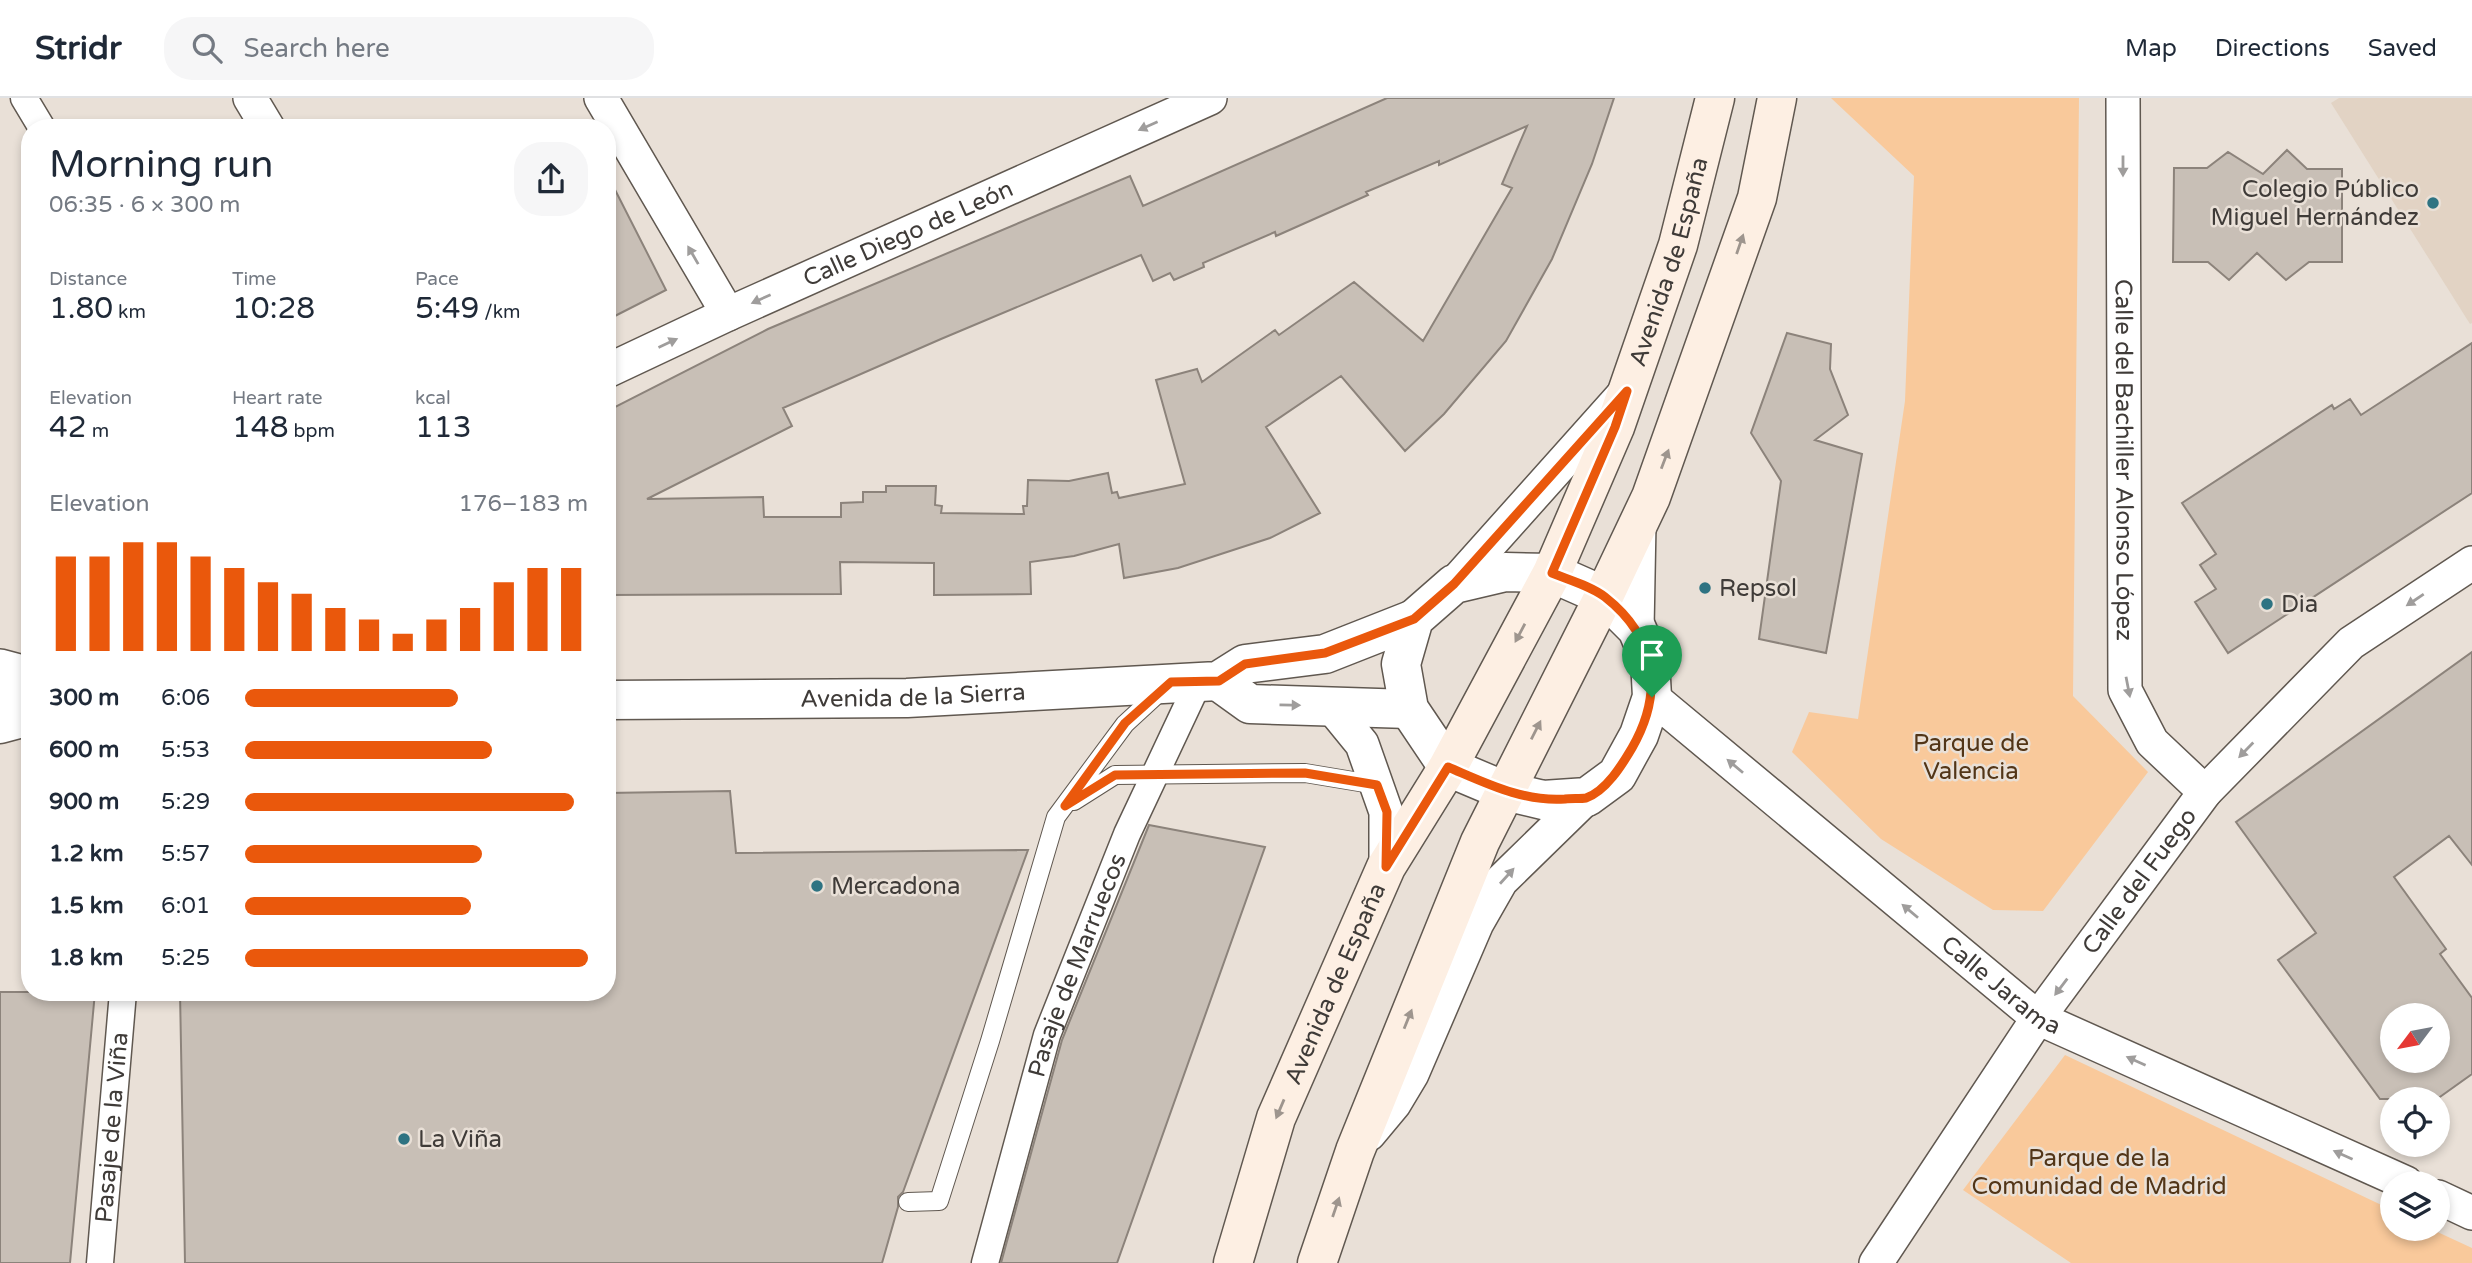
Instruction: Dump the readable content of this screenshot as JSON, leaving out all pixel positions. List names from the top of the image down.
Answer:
{
  "streets": {
    "main road": ["Avenida de España"],
    "street": [
      "Calle Diego de León",
      "Calle del Bachiller Alonso López",
      "Avenida de la Sierra",
      "Calle del Fuego",
      "Pasaje de Marruecos",
      "Calle Jarama",
      "Pasaje de la Viña"
    ]
  },
  "crossings": [
    ["Calle del Bachiller Alonso López", "Calle del Fuego"],
    ["Avenida de la Sierra", "Pasaje de Marruecos"],
    ["Calle del Fuego", "Calle Jarama"]
  ],
  "one_way": ["Calle del Bachiller Alonso López", "Calle del Fuego", "Calle Jarama"],
  "parks": ["Parque de Valencia", "Parque de la Comunidad de Madrid"],
  "places": [
    "Colegio Público Miguel Hernández",
    "Repsol",
    "Dia",
    "Mercadona",
    "La Viña"
  ],
  "north": "bottom left",
  "page": {
    "header": "Stridr",
    "search": "Search here",
    "nav": ["Map", "Directions", "Saved"],
    "heading": ["Morning run", "06:35 · 6 × 300 m"],
    "stats": [
      ["Distance", "1.80 km"],
      ["Time", "10:28"],
      ["Pace", "5:49 /km"],
      ["Elevation", "42 m"],
      ["Heart rate", "148 bpm"],
      ["kcal", "113"]
    ],
    "chart": ["Elevation", "176–183 m"],
    "list": [
      {
        "name": "300 m",
        "note": "6:06"
      },
      {
        "name": "600 m",
        "note": "5:53"
      },
      {
        "name": "900 m",
        "note": "5:29"
      },
      {
        "name": "1.2 km",
        "note": "5:57"
      },
      {
        "name": "1.5 km",
        "note": "6:01"
      },
      {
        "name": "1.8 km",
        "note": "5:25"
      }
    ]
  }
}
